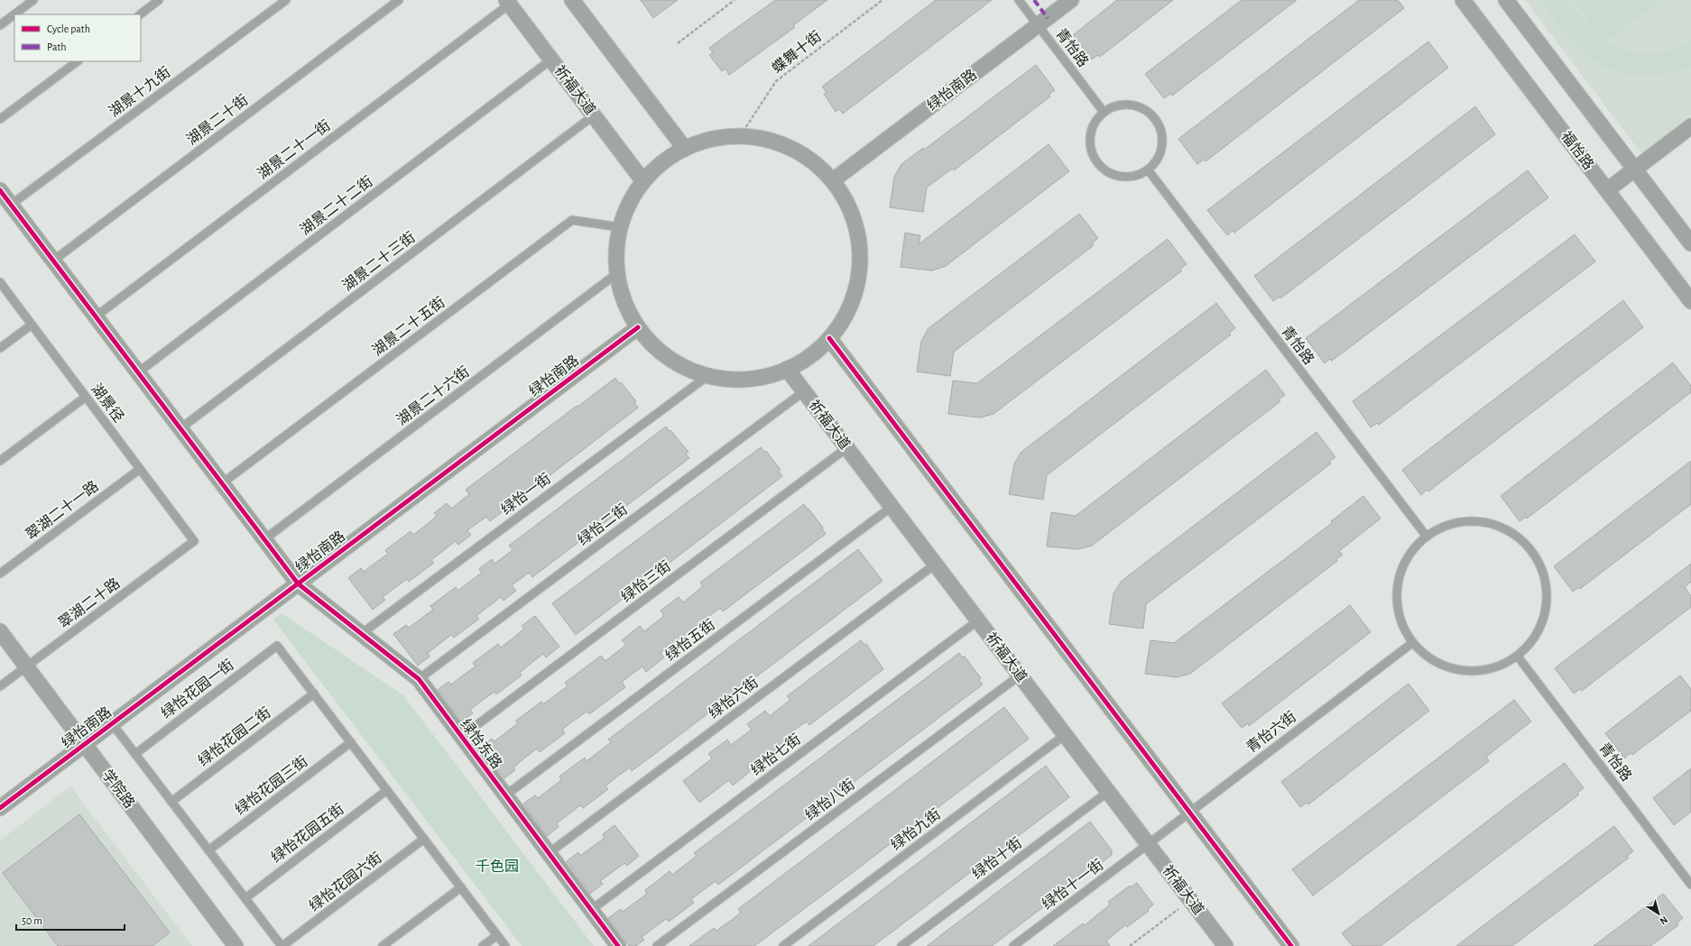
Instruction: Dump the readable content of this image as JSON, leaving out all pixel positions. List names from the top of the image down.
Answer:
{
  "streets": {
    "street": [
      "祈福大道",
      "绿怡南路",
      "福怡路",
      "绿怡东路",
      "学院路"
    ],
    "lane": [
      "青怡路",
      "湖景十九街",
      "湖景二十街",
      "湖景二十一街",
      "湖景二十二街",
      "湖景二十三街",
      "湖景二十五街",
      "湖景二十六街",
      "湖景径",
      "绿怡一街",
      "翠湖二十一路",
      "绿怡二街",
      "绿怡三街",
      "翠湖二十路",
      "绿怡五街",
      "绿怡花园一街",
      "绿怡六街",
      "青怡六街",
      "绿怡花园二街",
      "绿怡七街",
      "绿怡花园三街",
      "绿怡八街",
      "绿怡九街",
      "绿怡花园五街",
      "绿怡十街",
      "绿怡花园六街",
      "绿怡十一街"
    ],
    "path": ["蝶舞十街"]
  },
  "crossings": [
    ["青怡路", "绿怡南路"],
    ["祈福大道", "湖景二十一街"],
    ["祈福大道", "湖景二十二街"],
    ["祈福大道", "湖景二十三街"],
    ["祈福大道", "绿怡二街"],
    ["祈福大道", "绿怡三街"],
    ["祈福大道", "绿怡五街"],
    ["祈福大道", "绿怡六街"],
    ["祈福大道", "青怡六街"],
    ["祈福大道", "绿怡七街"],
    ["祈福大道", "绿怡八街"],
    ["祈福大道", "绿怡九街"],
    ["祈福大道", "绿怡十街"],
    ["祈福大道", "绿怡十一街"],
    ["绿怡南路", "绿怡东路"],
    ["绿怡南路", "学院路"],
    ["湖景十九街", "绿怡东路"],
    ["湖景二十街", "绿怡东路"],
    ["湖景二十一街", "绿怡东路"],
    ["湖景二十二街", "绿怡东路"],
    ["湖景二十三街", "绿怡东路"],
    ["湖景二十五街", "绿怡东路"],
    ["湖景二十六街", "绿怡东路"],
    ["湖景径", "翠湖二十一路"],
    ["湖景径", "翠湖二十路"],
    ["绿怡一街", "绿怡东路"],
    ["绿怡二街", "绿怡东路"],
    ["绿怡三街", "绿怡东路"],
    ["翠湖二十路", "学院路"],
    ["绿怡五街", "绿怡东路"],
    ["绿怡花园一街", "绿怡花园二街"],
    ["绿怡六街", "绿怡东路"],
    ["青怡六街", "绿怡十一街"],
    ["绿怡东路", "绿怡七街"]
  ],
  "parks": ["千色园"],
  "legend": ["Cycle path", "Path"],
  "scale_bar": "50 m",
  "north": "bottom right"
}
